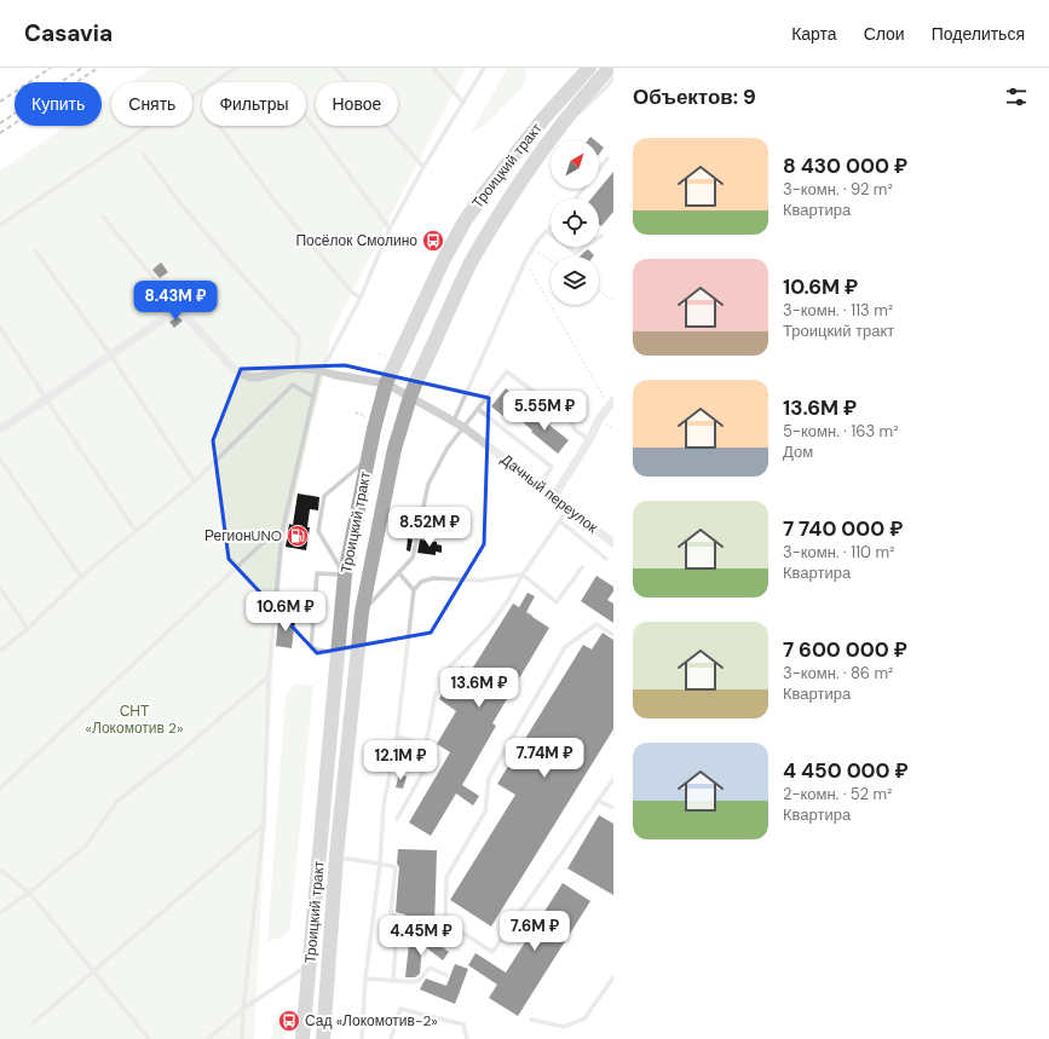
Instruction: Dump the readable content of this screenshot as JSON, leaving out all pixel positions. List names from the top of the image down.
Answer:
{
  "streets": {
    "main road": ["Троицкий тракт"],
    "street": ["Дачный переулок"]
  },
  "crossings": [
    ["Троицкий тракт", "Дачный переулок"]
  ],
  "parks": ["СНТ «Локомотив 2»"],
  "places": {
    "bus stop": ["Посёлок Смолино", "Сад «Локомотив-2»"],
    "fuel station": ["РегионUNO"]
  },
  "north": "top right",
  "page": {
    "header": "Casavia",
    "nav": ["Карта", "Слои", "Поделиться"],
    "heading": "Объектов: 9",
    "chip": [
      "Купить",
      "Снять",
      "Фильтры",
      "Новое"
    ],
    "list": [
      {
        "name": "8 430 000 ₽",
        "note": "3-комн. · 92 m² · Квартира"
      },
      {
        "name": "10.6M ₽",
        "note": "3-комн. · 113 m² · Троицкий тракт"
      },
      {
        "name": "13.6M ₽",
        "note": "5-комн. · 163 m² · Дом"
      },
      {
        "name": "7 740 000 ₽",
        "note": "3-комн. · 110 m² · Квартира"
      },
      {
        "name": "7 600 000 ₽",
        "note": "3-комн. · 86 m² · Квартира"
      },
      {
        "name": "4 450 000 ₽",
        "note": "2-комн. · 52 m² · Квартира"
      }
    ],
    "price": [
      "8.43M ₽",
      "5.55M ₽",
      "8.52M ₽",
      "10.6M ₽",
      "13.6M ₽",
      "7.74M ₽",
      "12.1M ₽",
      "7.6M ₽",
      "4.45M ₽"
    ]
  }
}
